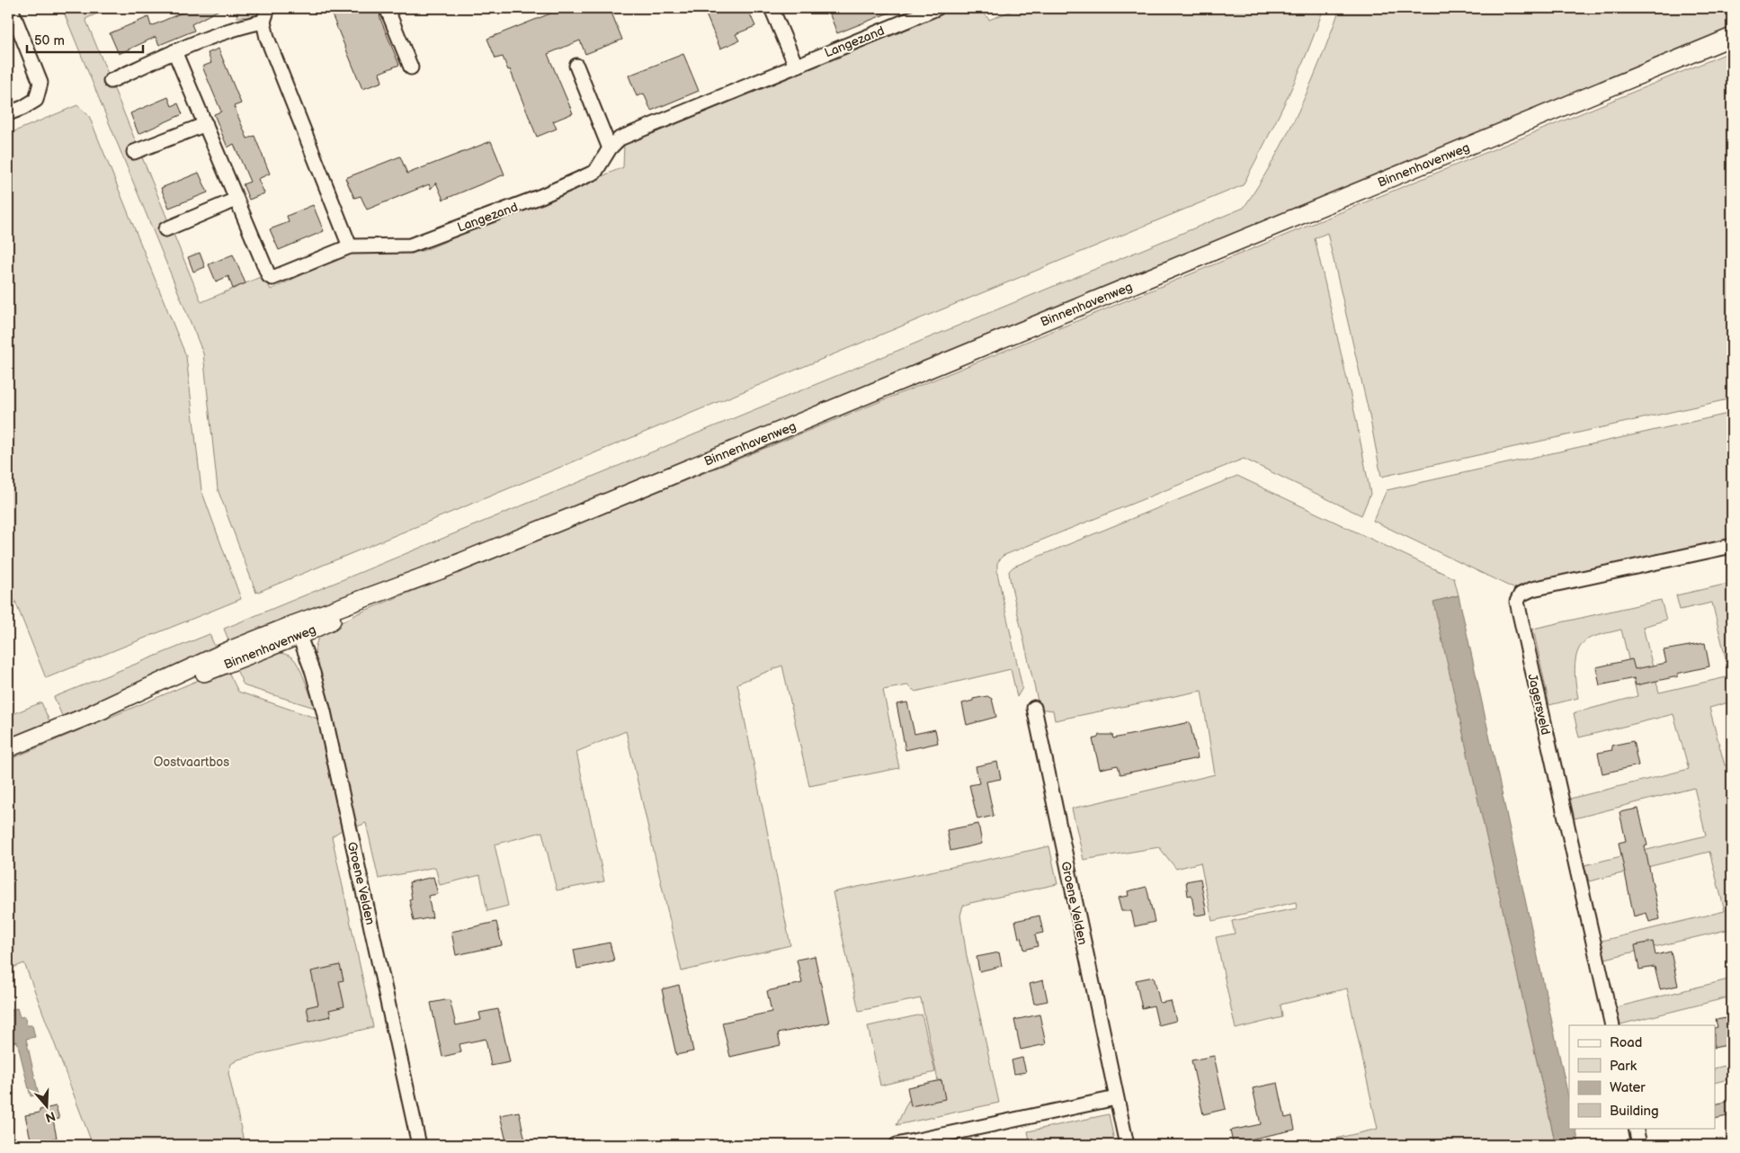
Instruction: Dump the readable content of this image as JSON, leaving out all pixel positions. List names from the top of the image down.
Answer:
{
  "streets": {
    "street": [
      "Langezand",
      "Binnenhavenweg",
      "Jagersveld",
      "Groene Velden"
    ]
  },
  "crossings": [
    ["Binnenhavenweg", "Groene Velden"]
  ],
  "parks": ["Oostvaartbos"],
  "legend": [
    "Road",
    "Park",
    "Water",
    "Building"
  ],
  "scale_bar": "50 m",
  "north": "bottom"
}
